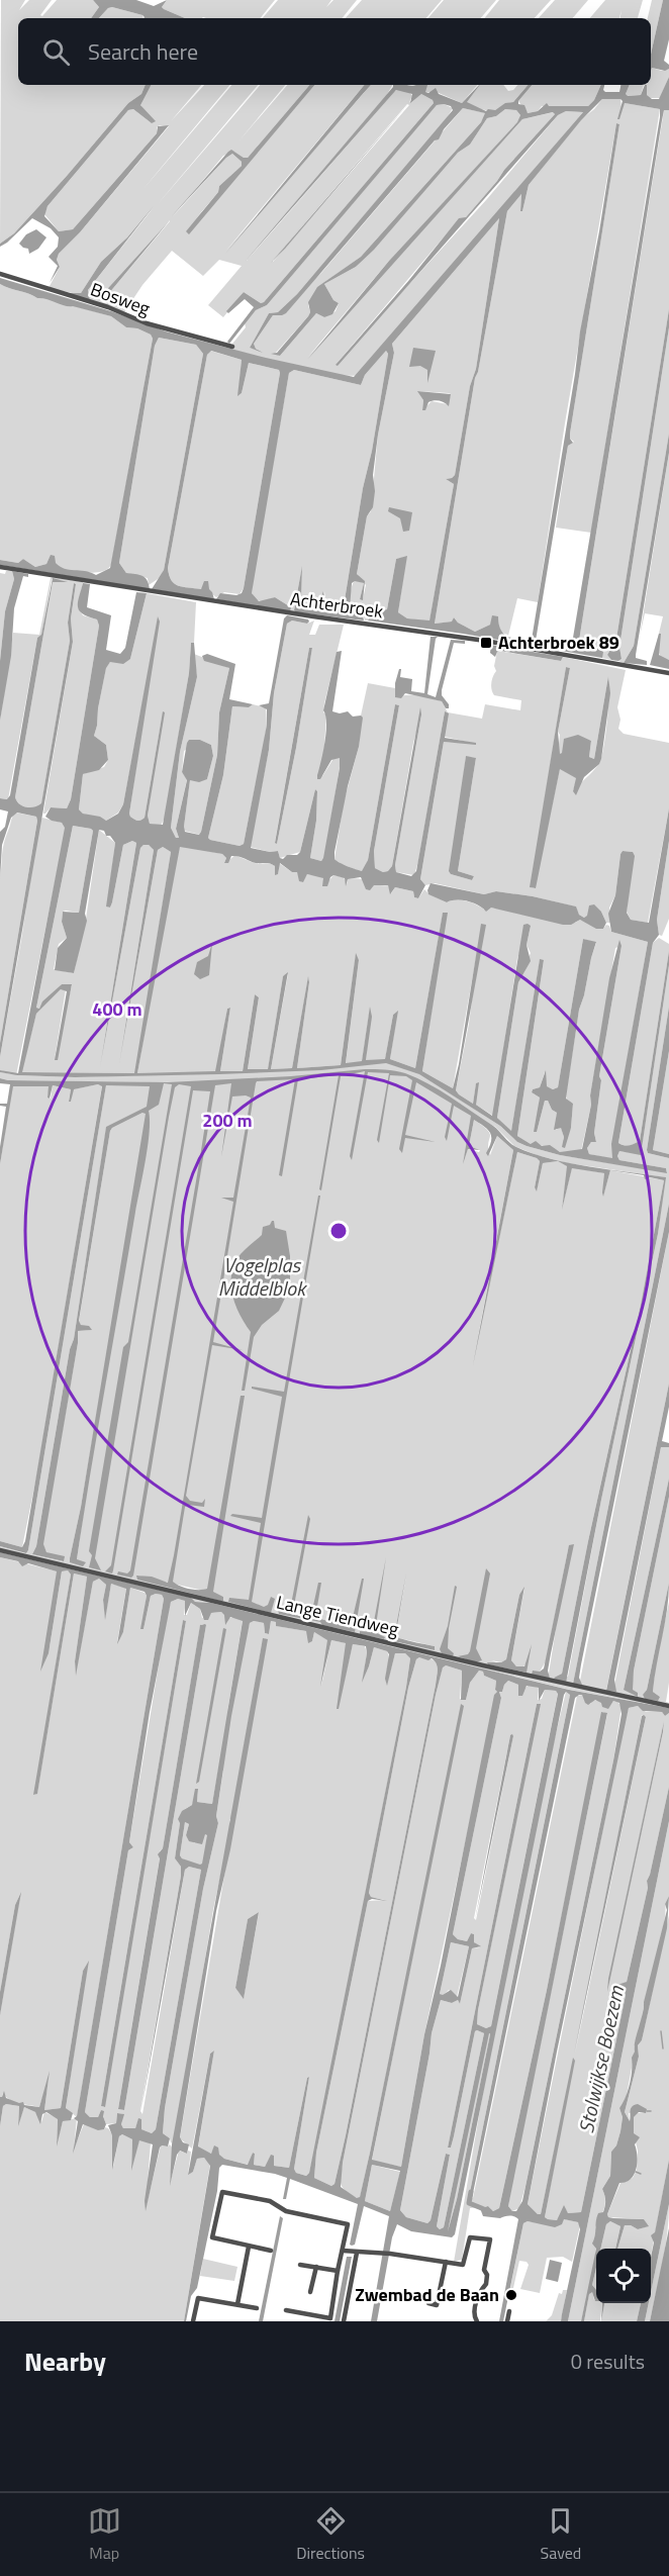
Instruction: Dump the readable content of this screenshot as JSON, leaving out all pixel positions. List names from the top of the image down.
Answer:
{
  "streets": {
    "street": ["Bosweg", "Achterbroek", "Lange Tiendweg"]
  },
  "water": ["Vogelplas Middelblok", "Stolwijkse Boezem"],
  "places": {
    "transit": ["Achterbroek 89"],
    "other": ["Zwembad de Baan"]
  },
  "page": {
    "search": "Search here",
    "heading": ["Nearby", "0 results"],
    "nav": ["Map", "Directions", "Saved"]
  },
  "rings": ["400 m", "200 m"]
}
